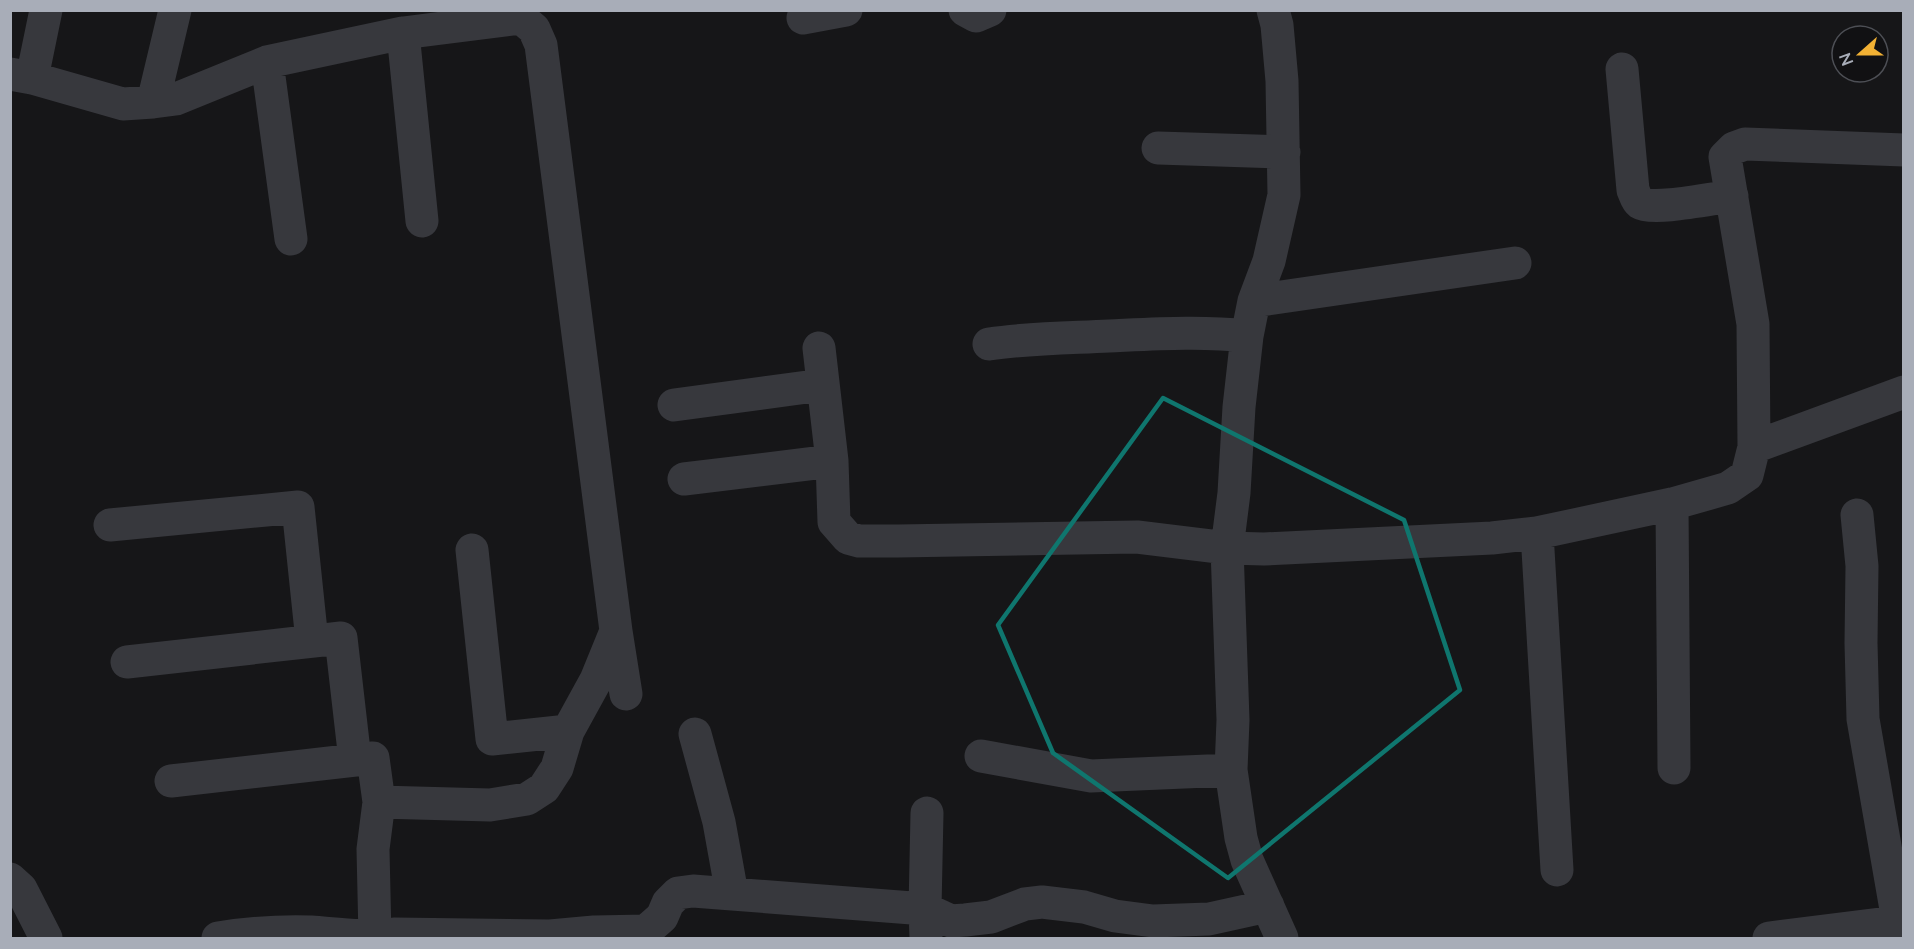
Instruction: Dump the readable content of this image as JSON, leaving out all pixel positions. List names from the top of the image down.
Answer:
{
  "north": "left"
}
